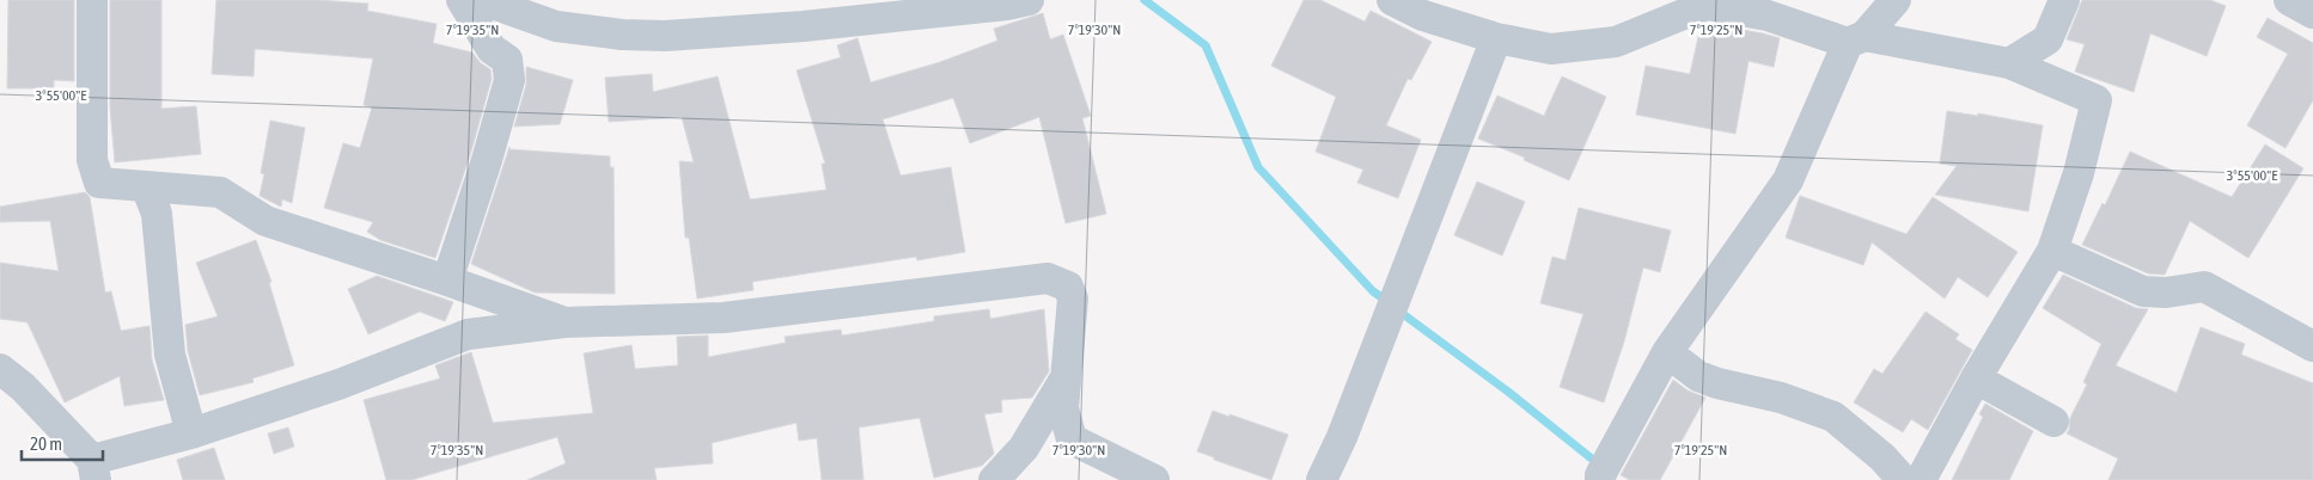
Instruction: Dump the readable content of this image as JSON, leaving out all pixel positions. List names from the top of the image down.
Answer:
{
  "scale_bar": "20 m",
  "coordinates": [
    "7°19'35\"N",
    "7°19'30\"N",
    "7°19'25\"N",
    "3°55'00\"E"
  ]
}
